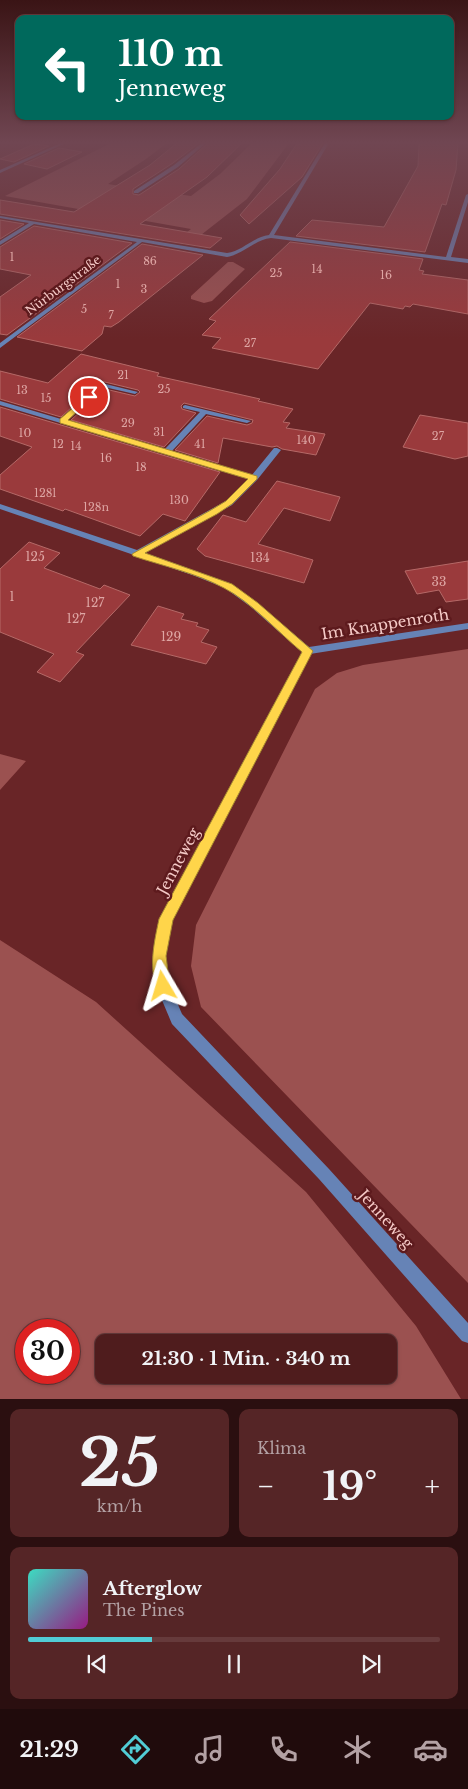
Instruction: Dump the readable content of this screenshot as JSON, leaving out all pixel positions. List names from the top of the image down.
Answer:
{
  "streets": {
    "street": ["Nürburgstraße", "Im Knappenroth", "Jenneweg"]
  },
  "crossings": [
    ["Im Knappenroth", "Jenneweg"]
  ],
  "house_numbers": [
    "1",
    "86",
    "14",
    "25",
    "16",
    "1",
    "3",
    "5",
    "7",
    "27",
    "21",
    "25",
    "13",
    "15",
    "29",
    "31",
    "10",
    "27",
    "140",
    "12",
    "41",
    "14",
    "16",
    "18",
    "128l",
    "130",
    "128n",
    "125",
    "134",
    "33",
    "1",
    "127",
    "127",
    "129"
  ],
  "page": {
    "turn": ["110 m", "Jenneweg"],
    "limit": "30",
    "trip": "21:30 · 1 Min. · 340 m",
    "tile": [
      ["25", "km/h"],
      "Klima"
    ],
    "heat": ["−", "19°", "+"],
    "song": ["Afterglow", "The Pines"],
    "tabs": "21:29"
  }
}
